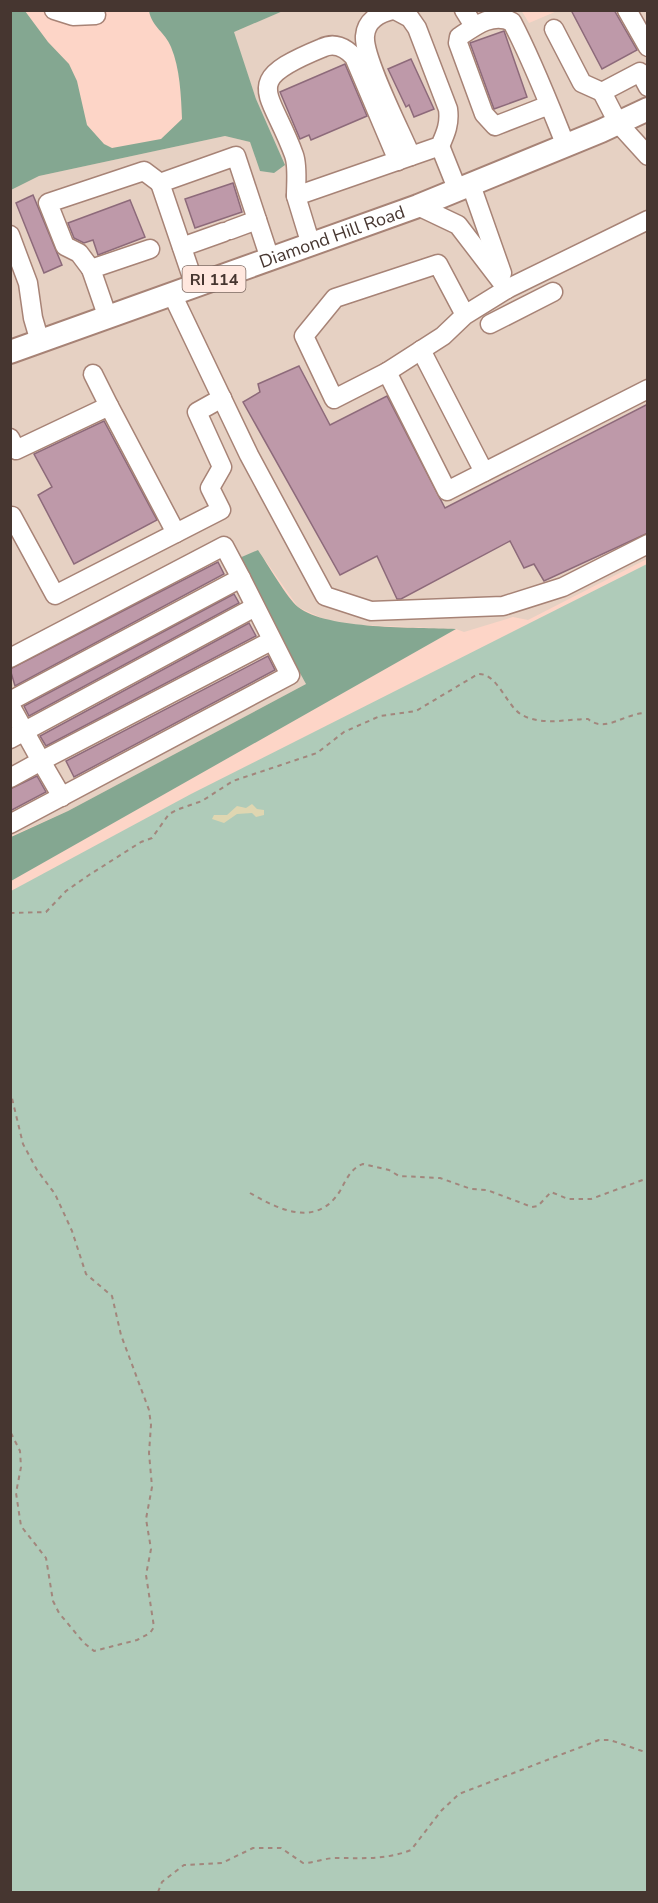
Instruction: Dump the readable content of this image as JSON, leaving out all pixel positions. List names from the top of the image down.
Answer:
{
  "streets": {
    "main road": ["Diamond Hill Road", "RI 114"]
  }
}
